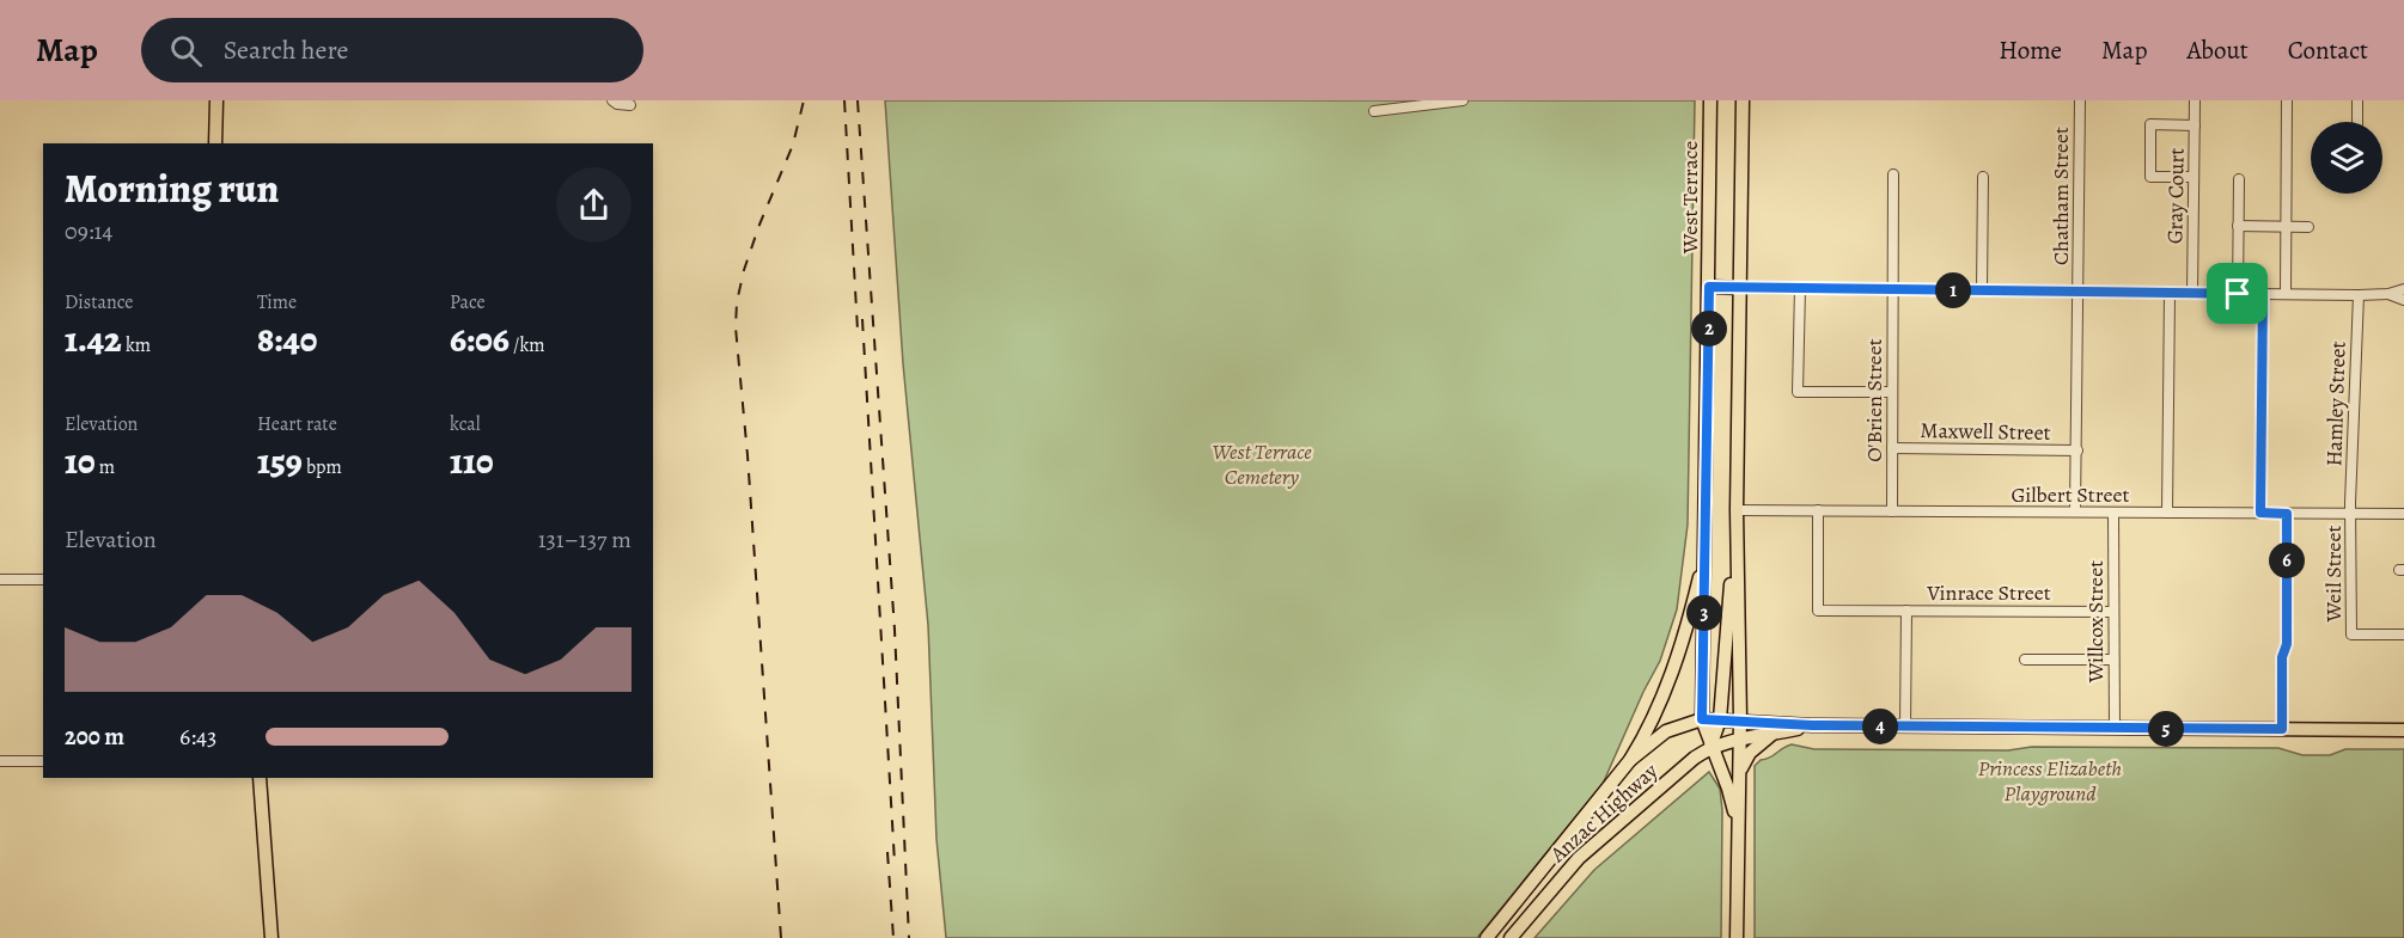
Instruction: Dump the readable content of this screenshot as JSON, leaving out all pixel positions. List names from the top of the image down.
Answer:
{
  "streets": {
    "main road": ["West Terrace", "Anzac Highway"],
    "street": [
      "Chatham Street",
      "Gray Court",
      "O'Brien Street",
      "Hamley Street",
      "Maxwell Street",
      "Gilbert Street",
      "Weil Street",
      "Vinrace Street",
      "Willcox Street"
    ]
  },
  "crossings": [
    ["Chatham Street", "Maxwell Street"],
    ["Chatham Street", "Gilbert Street"],
    ["West Terrace", "Anzac Highway"],
    ["O'Brien Street", "Maxwell Street"],
    ["O'Brien Street", "Gilbert Street"],
    ["Hamley Street", "Gilbert Street"],
    ["Hamley Street", "Weil Street"],
    ["Gilbert Street", "Weil Street"],
    ["Gilbert Street", "Vinrace Street"],
    ["Gilbert Street", "Willcox Street"],
    ["Vinrace Street", "Willcox Street"]
  ],
  "parks": ["West Terrace Cemetery", "Princess Elizabeth Playground"],
  "page": {
    "header": "Map",
    "search": "Search here",
    "nav": [
      "Home",
      "Map",
      "About",
      "Contact"
    ],
    "heading": ["Morning run", "09:14"],
    "stats": [
      ["Distance", "1.42 km"],
      ["Time", "8:40"],
      ["Pace", "6:06 /km"],
      ["Elevation", "10 m"],
      ["Heart rate", "159 bpm"],
      ["kcal", "110"]
    ],
    "pins": [
      "1",
      "2",
      "6",
      "3",
      "4",
      "5"
    ],
    "chart": ["Elevation", "131–137 m"],
    "list": [
      {
        "name": "200 m",
        "note": "6:43"
      }
    ]
  }
}
